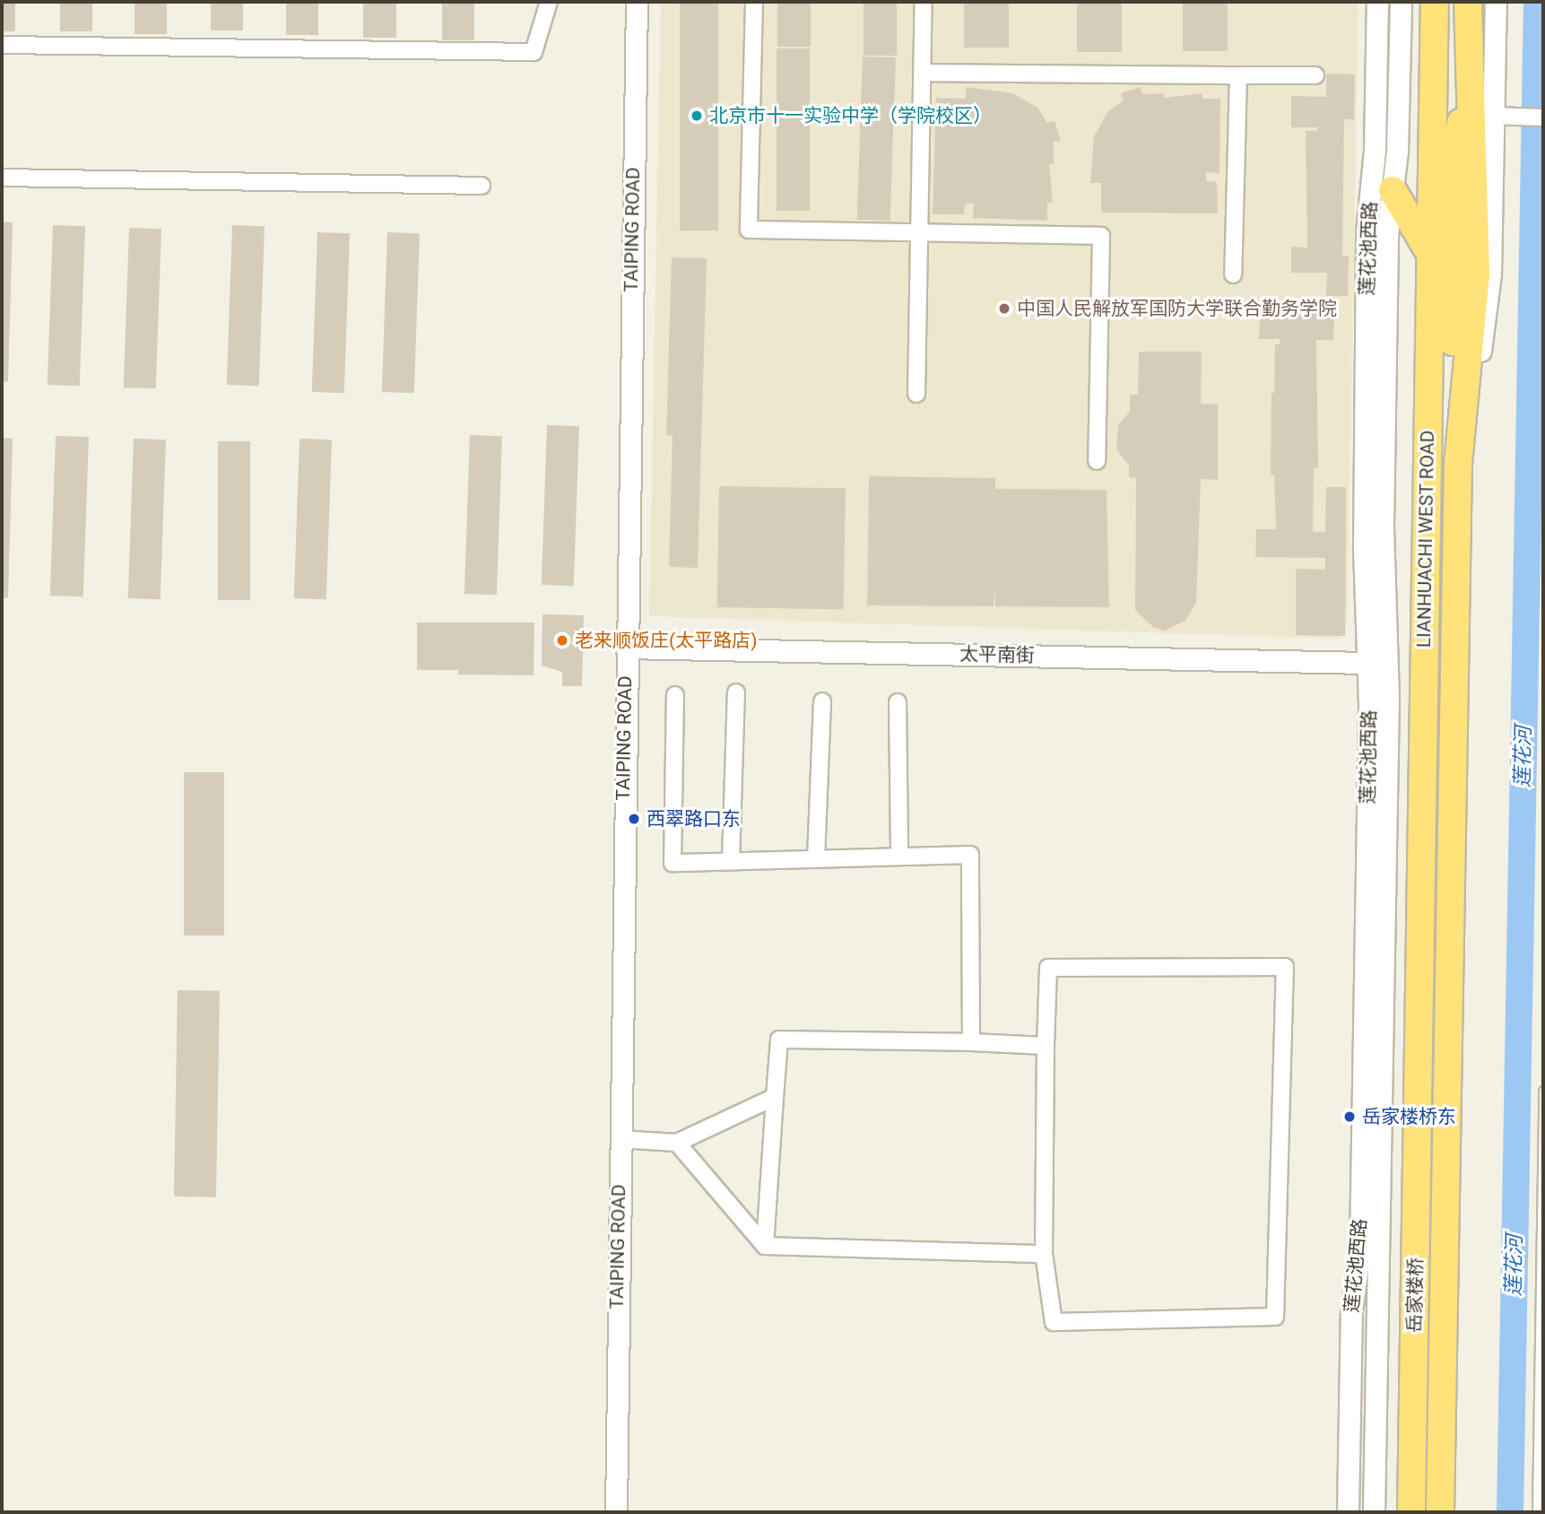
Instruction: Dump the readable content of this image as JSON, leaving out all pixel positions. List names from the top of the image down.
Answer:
{
  "streets": {
    "highway": ["LIANHUACHI WEST ROAD", "岳家楼桥"],
    "street": ["TAIPING ROAD", "莲花池西路", "太平南街"]
  },
  "crossings": [
    ["TAIPING ROAD", "太平南街"],
    ["莲花池西路", "太平南街"],
    ["LIANHUACHI WEST ROAD", "岳家楼桥"]
  ],
  "water": ["莲花河"],
  "places": [
    "北京市十一实验中学（学院校区）",
    "中国人民解放军国防大学联合勤务学院",
    "老来顺饭庄(太平路店)",
    "西翠路口东",
    "岳家楼桥东"
  ]
}
